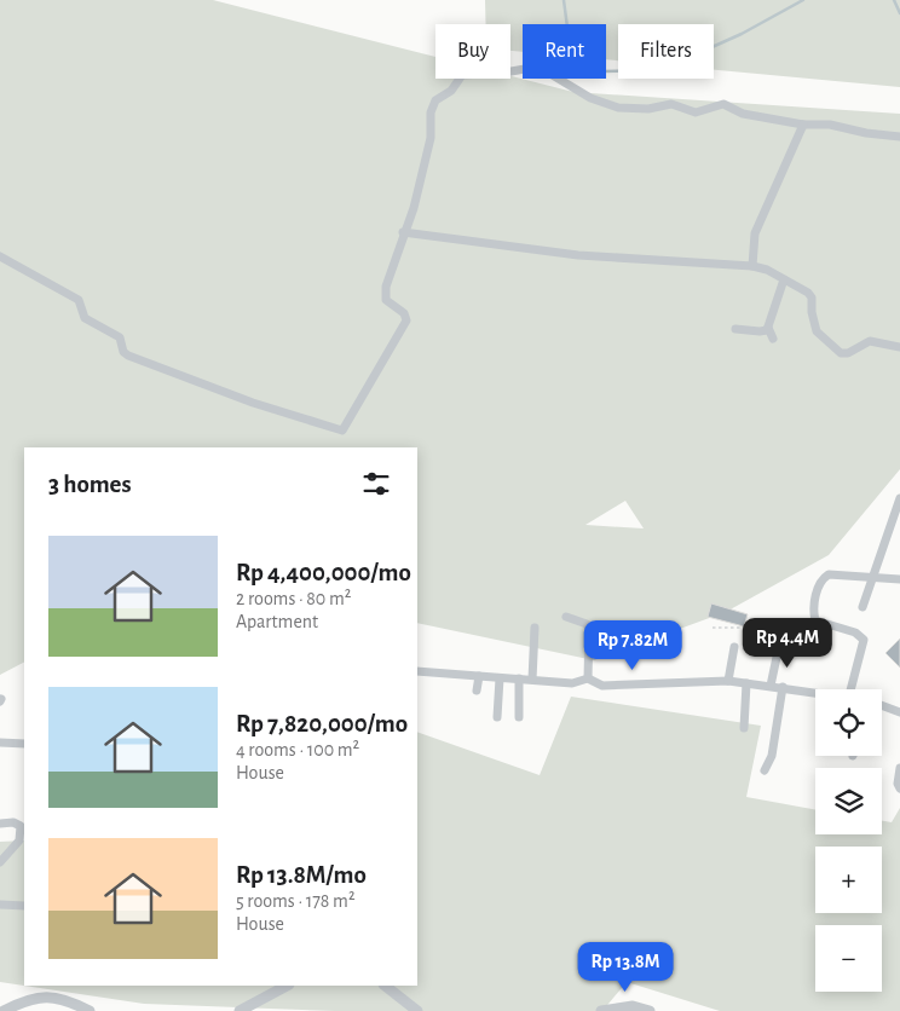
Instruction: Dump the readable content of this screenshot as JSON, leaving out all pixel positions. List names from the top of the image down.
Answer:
{
  "page": {
    "chip": ["Buy", "Rent", "Filters"],
    "heading": "3 homes",
    "list": [
      {
        "name": "Rp 4,400,000/mo",
        "note": "2 rooms · 80 m² · Apartment"
      },
      {
        "name": "Rp 7,820,000/mo",
        "note": "4 rooms · 100 m² · House"
      },
      {
        "name": "Rp 13.8M/mo",
        "note": "5 rooms · 178 m² · House"
      }
    ],
    "price": ["Rp 4.4M", "Rp 7.82M", "Rp 13.8M"],
    "map_buttons": ["+", "−"]
  }
}
